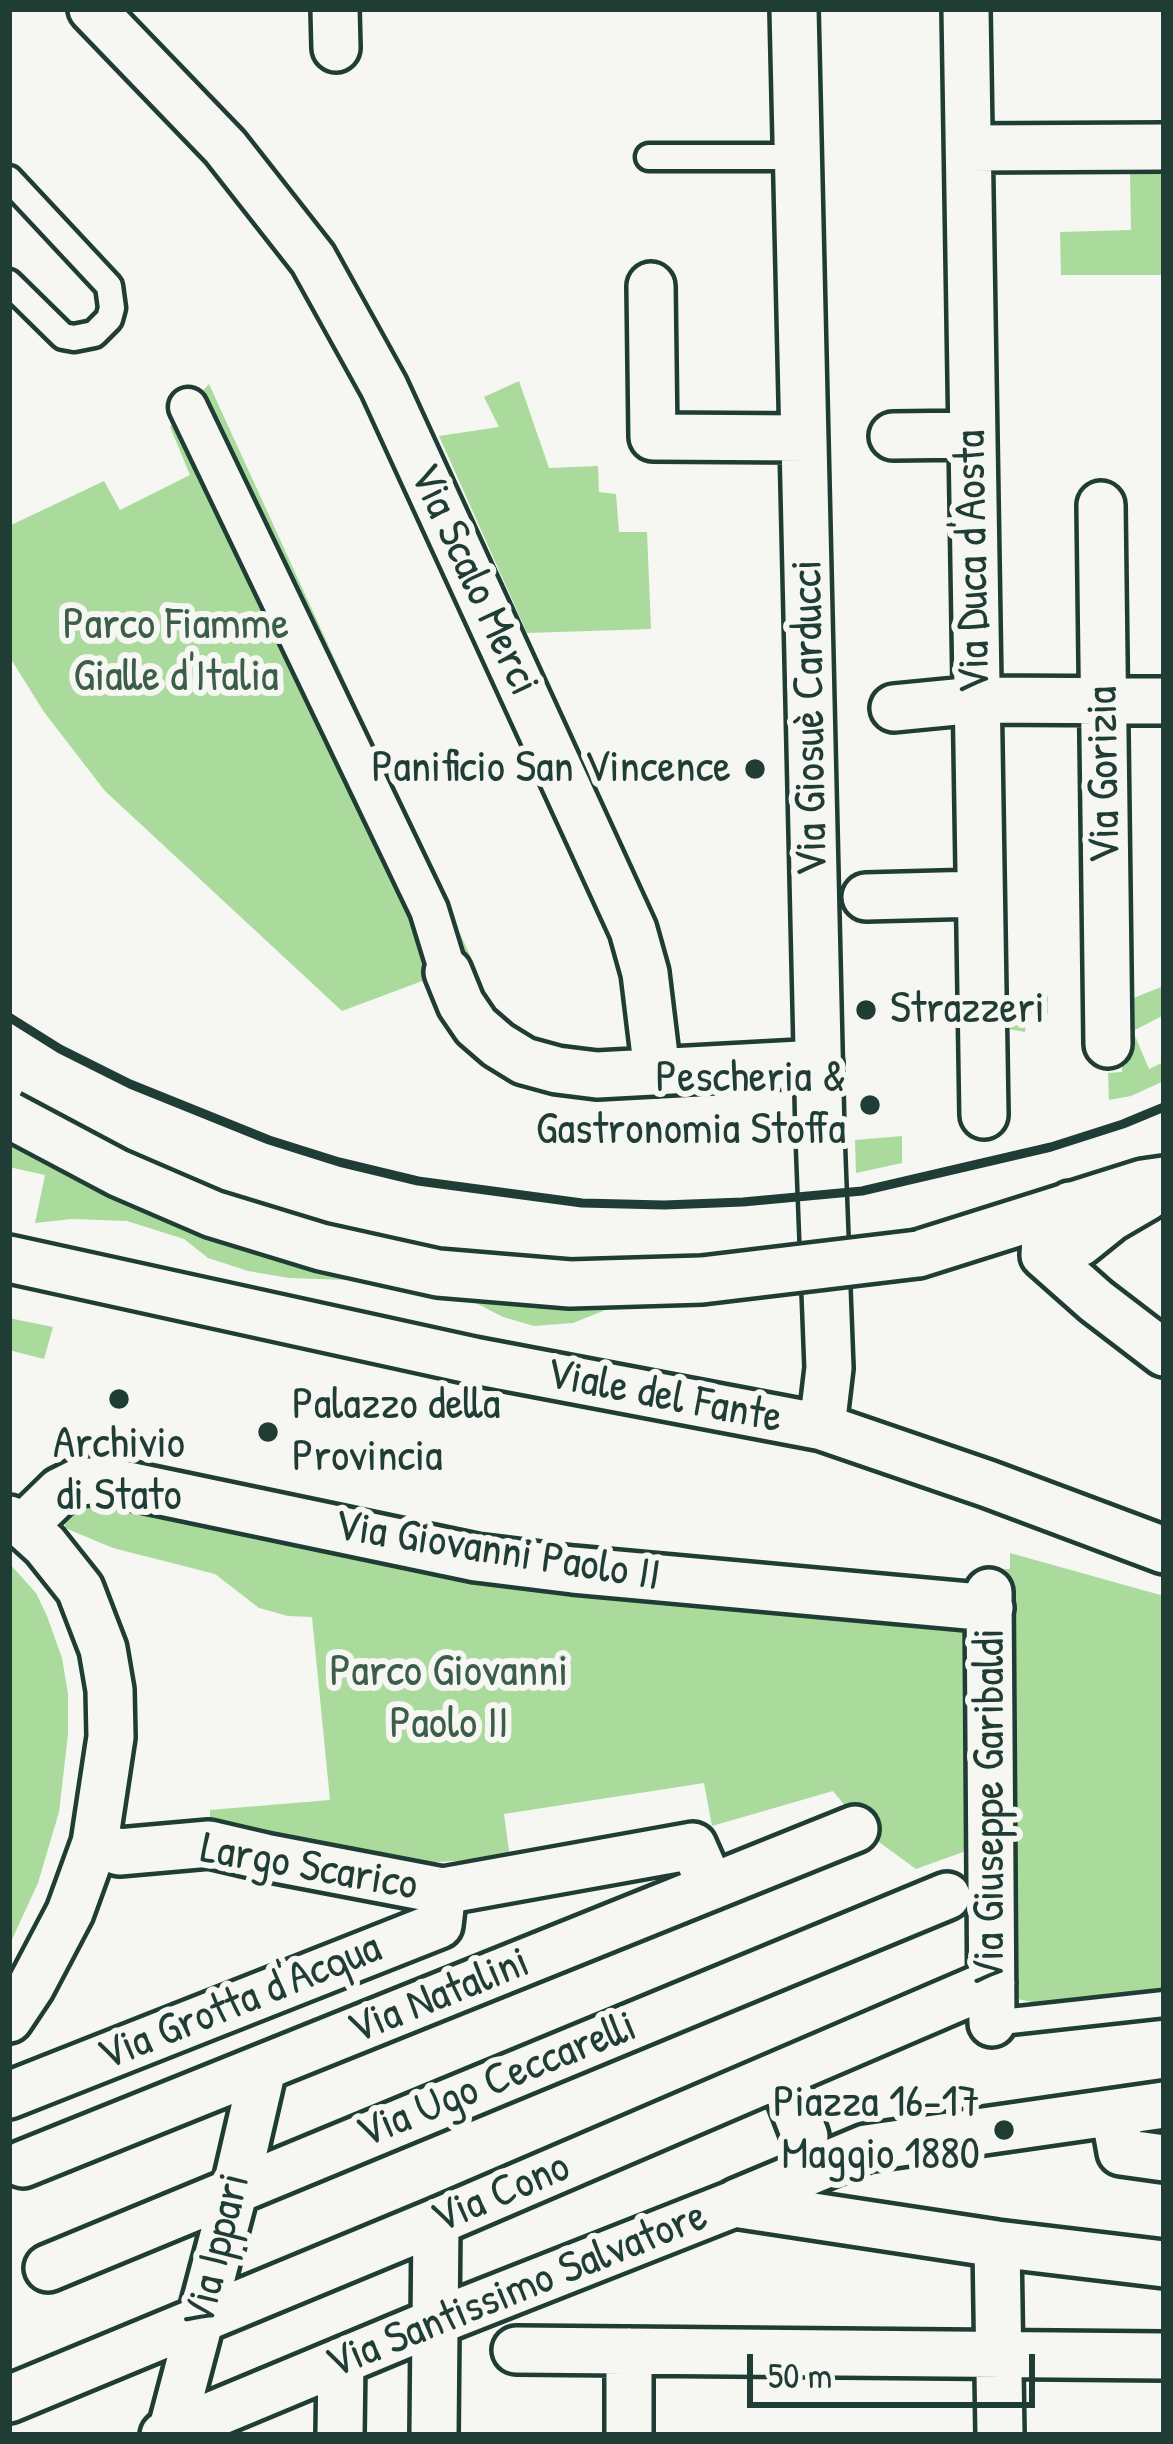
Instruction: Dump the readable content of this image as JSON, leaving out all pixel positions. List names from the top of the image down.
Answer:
{
  "streets": {
    "street": [
      "Via Duca d'Aosta",
      "Via Scalo Merci",
      "Via Giosuè Carducci",
      "Via Gorizia",
      "Viale del Fante",
      "Via Giovanni Paolo II",
      "Via Giuseppe Garibaldi",
      "Largo Scarico",
      "Via Natalini",
      "Via Grotta d'Acqua",
      "Via Ugo Ceccarelli",
      "Via Cono",
      "Via Ippari",
      "Via Santissimo Salvatore"
    ]
  },
  "crossings": [
    ["Via Giosuè Carducci", "Viale del Fante"],
    ["Via Giovanni Paolo II", "Via Giuseppe Garibaldi"],
    ["Via Giuseppe Garibaldi", "Via Cono"],
    ["Largo Scarico", "Via Natalini"],
    ["Largo Scarico", "Via Grotta d'Acqua"],
    ["Via Natalini", "Via Ippari"],
    ["Via Ugo Ceccarelli", "Via Ippari"],
    ["Via Cono", "Via Ippari"],
    ["Via Ippari", "Via Santissimo Salvatore"]
  ],
  "parks": ["Parco Fiamme Gialle d'Italia", "Parco Giovanni Paolo II"],
  "places": [
    "Panificio San Vincence",
    "Strazzeri",
    "Pescheria & Gastronomia Stoffa",
    "Archivio di Stato",
    "Palazzo della Provincia",
    "Piazza 16-17 Maggio 1880"
  ],
  "scale_bar": "50 m"
}
